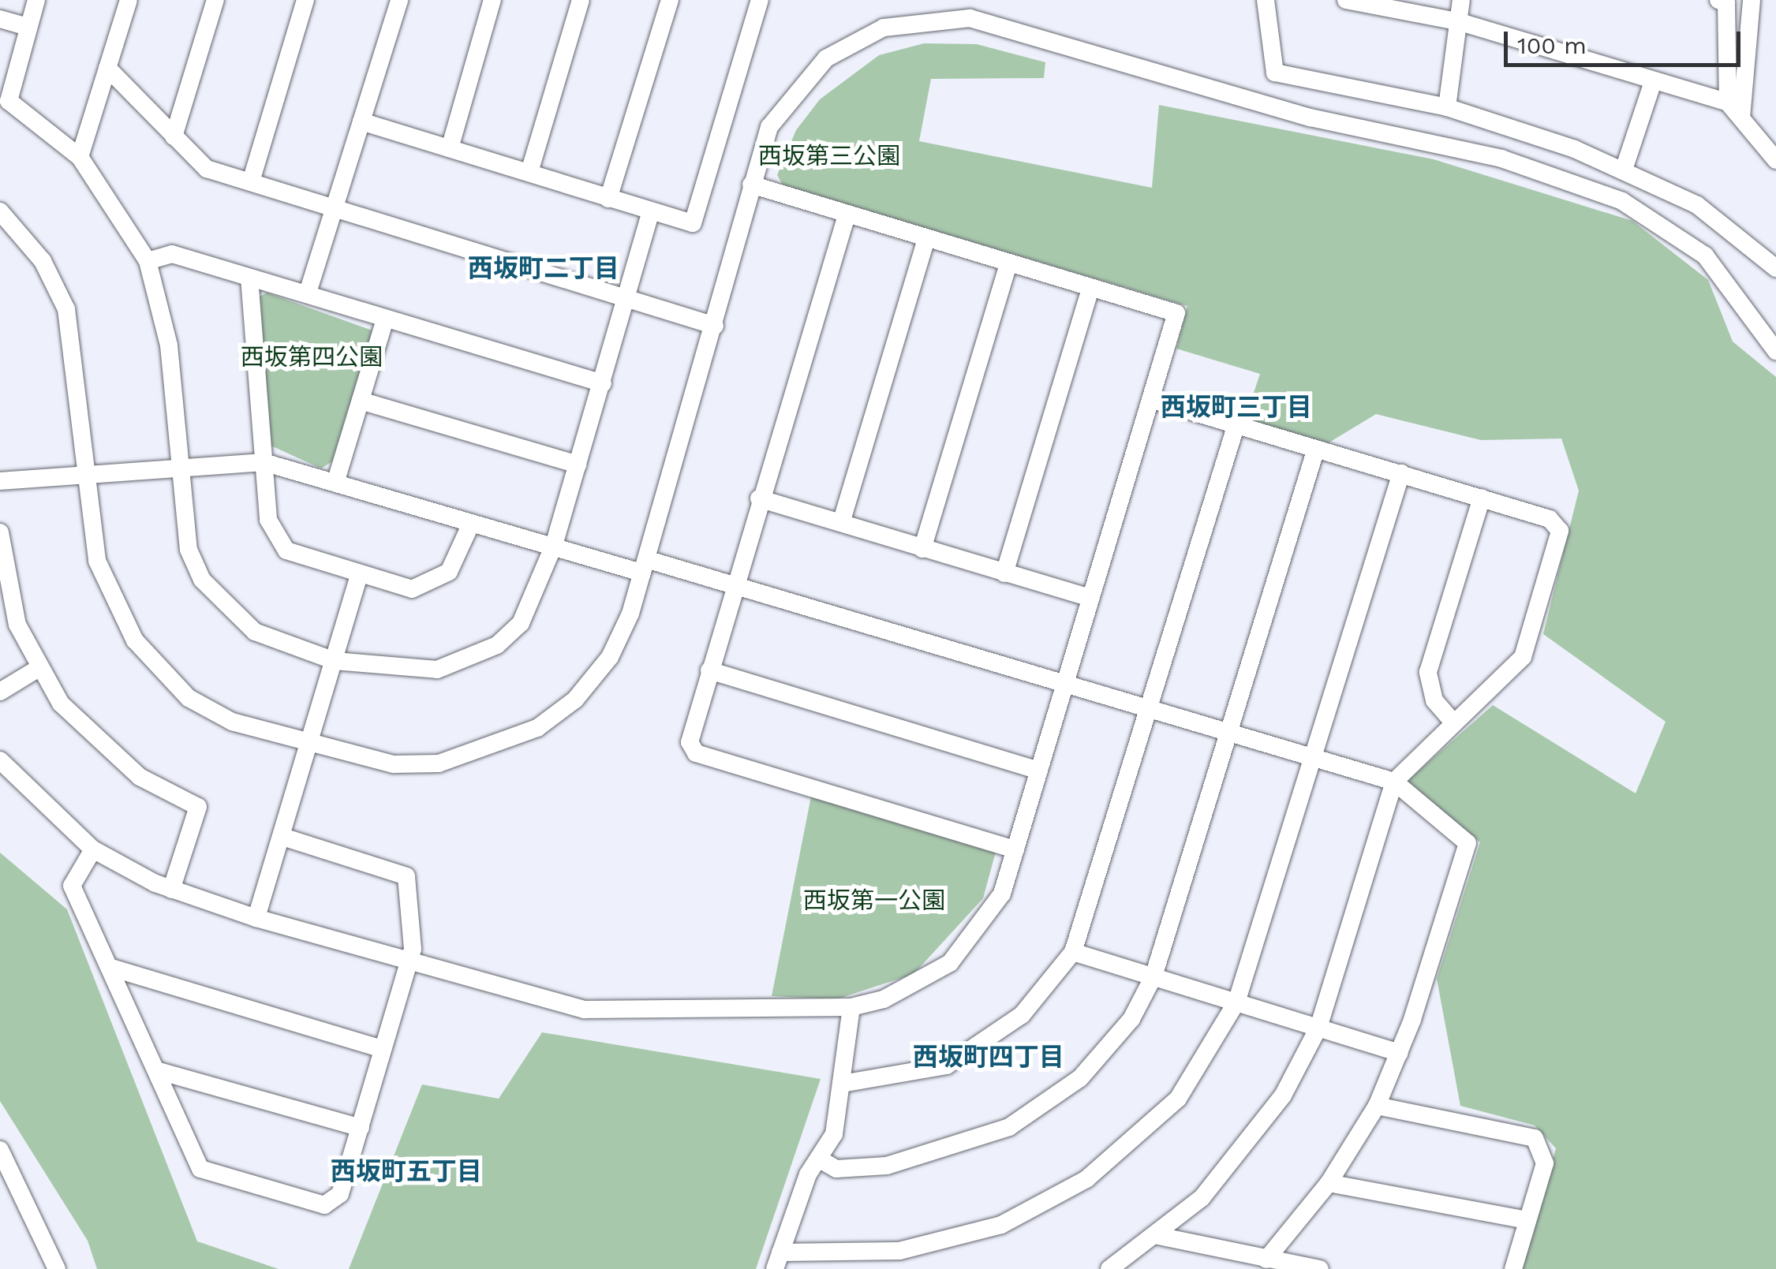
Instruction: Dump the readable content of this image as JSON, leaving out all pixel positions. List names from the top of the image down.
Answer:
{
  "districts": [
    "西坂町二丁目",
    "西坂町三丁目",
    "西坂町四丁目",
    "西坂町五丁目"
  ],
  "parks": ["西坂第三公園", "西坂第四公園", "西坂第一公園"],
  "scale_bar": "100 m"
}
